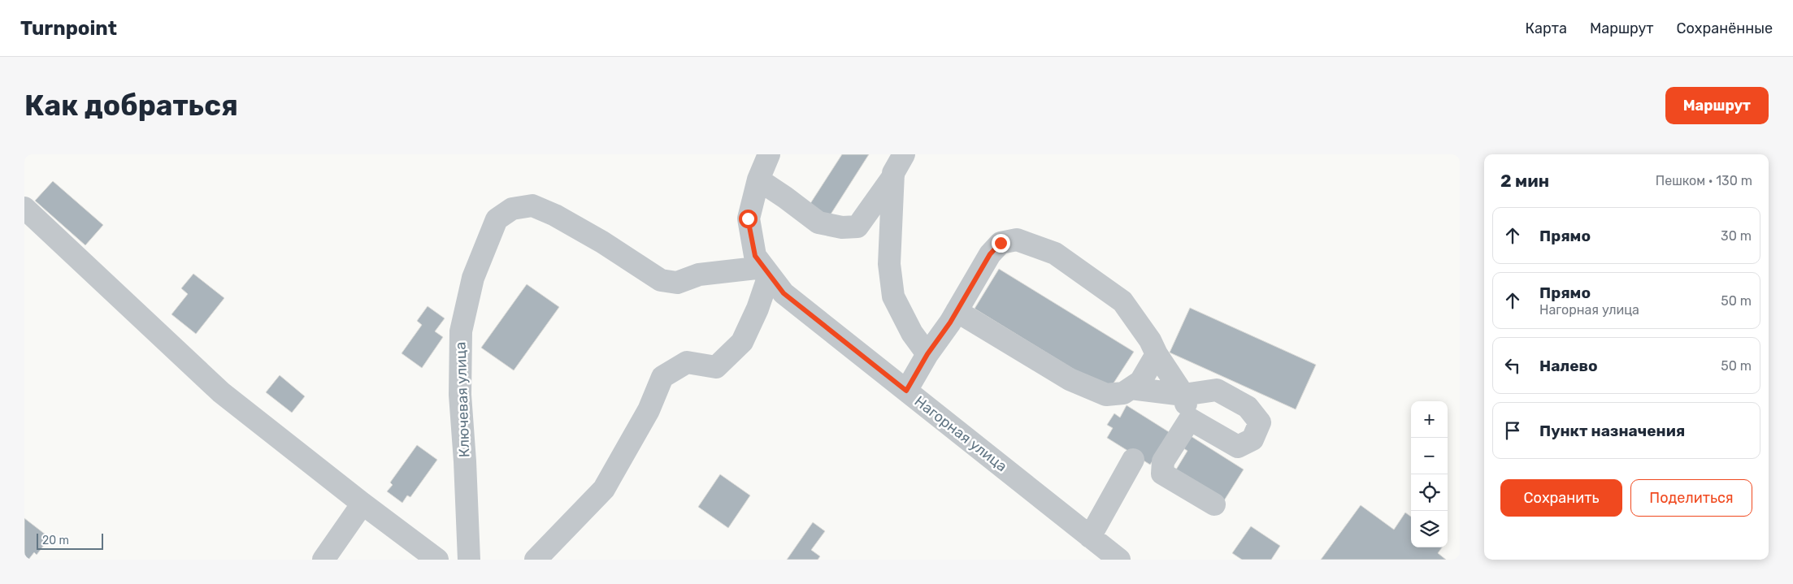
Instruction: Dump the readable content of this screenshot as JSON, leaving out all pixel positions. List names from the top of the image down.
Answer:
{
  "streets": {
    "street": ["Ключевая улица", "Нагорная улица"]
  },
  "crossings": [
    ["Ключевая улица", "Нагорная улица"]
  ],
  "scale_bar": "20 m",
  "page": {
    "header": "Turnpoint",
    "nav": ["Карта", "Маршрут", "Сохранённые"],
    "buttons": [
      "Маршрут",
      ["Сохранить", "Поделиться"]
    ],
    "title": "Как добраться",
    "heading": ["2 мин", "Пешком · 130 m"],
    "list": [
      ["Прямо", "30 m"],
      ["Прямо", "Нагорная улица", "50 m"],
      ["Налево", "50 m"],
      "Пункт назначения"
    ],
    "map_buttons": ["+", "−"],
    "scale": "20 m"
  }
}
